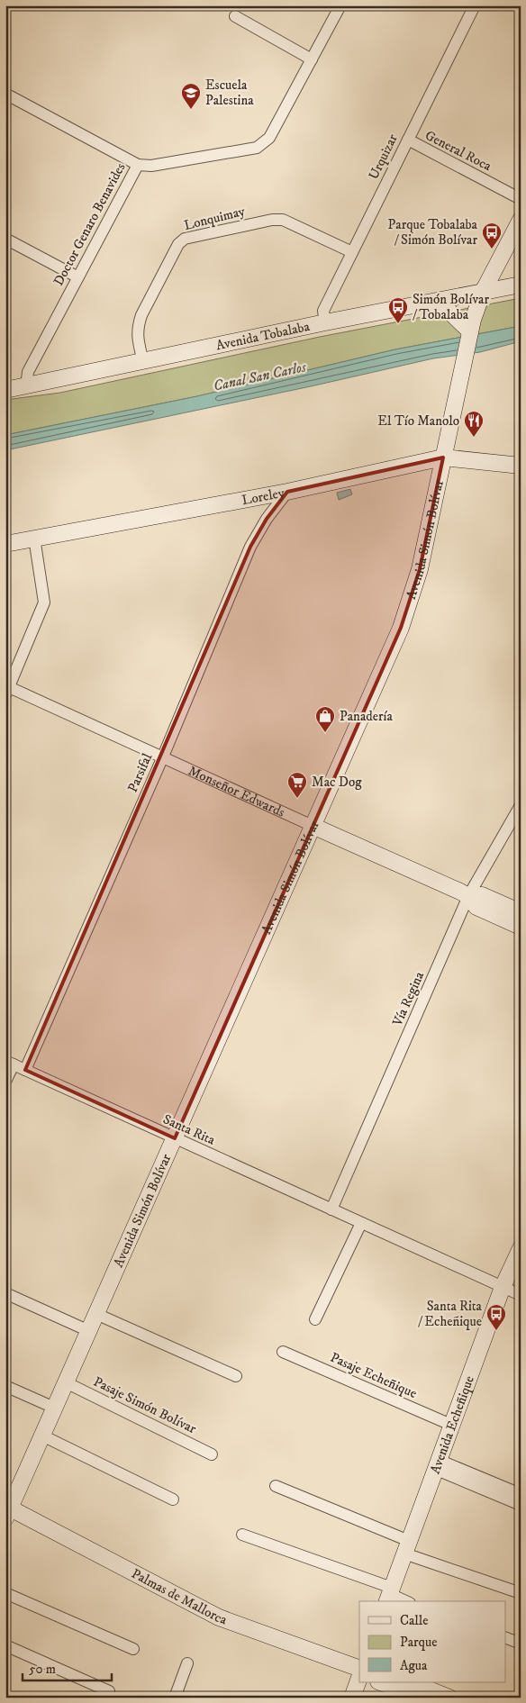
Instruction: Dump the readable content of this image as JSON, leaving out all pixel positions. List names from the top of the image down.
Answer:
{
  "streets": {
    "street": [
      "General Roca",
      "Urquizar",
      "Lonquimay",
      "Doctor Genaro Benavides",
      "Avenida Tobalaba",
      "Loreley",
      "Avenida Simón Bolívar",
      "Parsifal",
      "Monseñor Edwards",
      "Vía Regina",
      "Santa Rita",
      "Pasaje Echeñique",
      "Pasaje Simón Bolívar",
      "Avenida Echeñique",
      "Palmas de Mallorca"
    ]
  },
  "crossings": [
    ["General Roca", "Urquizar"],
    ["Urquizar", "Lonquimay"],
    ["Urquizar", "Avenida Tobalaba"],
    ["Lonquimay", "Avenida Tobalaba"],
    ["Doctor Genaro Benavides", "Avenida Tobalaba"],
    ["Avenida Tobalaba", "Avenida Simón Bolívar"],
    ["Loreley", "Avenida Simón Bolívar"],
    ["Loreley", "Parsifal"],
    ["Avenida Simón Bolívar", "Monseñor Edwards"],
    ["Avenida Simón Bolívar", "Santa Rita"],
    ["Avenida Simón Bolívar", "Pasaje Simón Bolívar"],
    ["Avenida Simón Bolívar", "Palmas de Mallorca"],
    ["Parsifal", "Monseñor Edwards"],
    ["Parsifal", "Santa Rita"],
    ["Monseñor Edwards", "Vía Regina"],
    ["Vía Regina", "Santa Rita"],
    ["Santa Rita", "Avenida Echeñique"],
    ["Pasaje Echeñique", "Avenida Echeñique"]
  ],
  "water": ["Canal San Carlos"],
  "places": {
    "school or university": ["Escuela Palestina"],
    "bus stop": ["Parque Tobalaba / Simón Bolívar", "Simón Bolívar / Tobalaba", "Santa Rita / Echeñique"],
    "restaurant": ["El Tío Manolo"],
    "shop": ["Panadería"],
    "supermarket": ["Mac Dog"]
  },
  "legend": ["Calle", "Parque", "Agua"],
  "scale_bar": "50 m"
}
